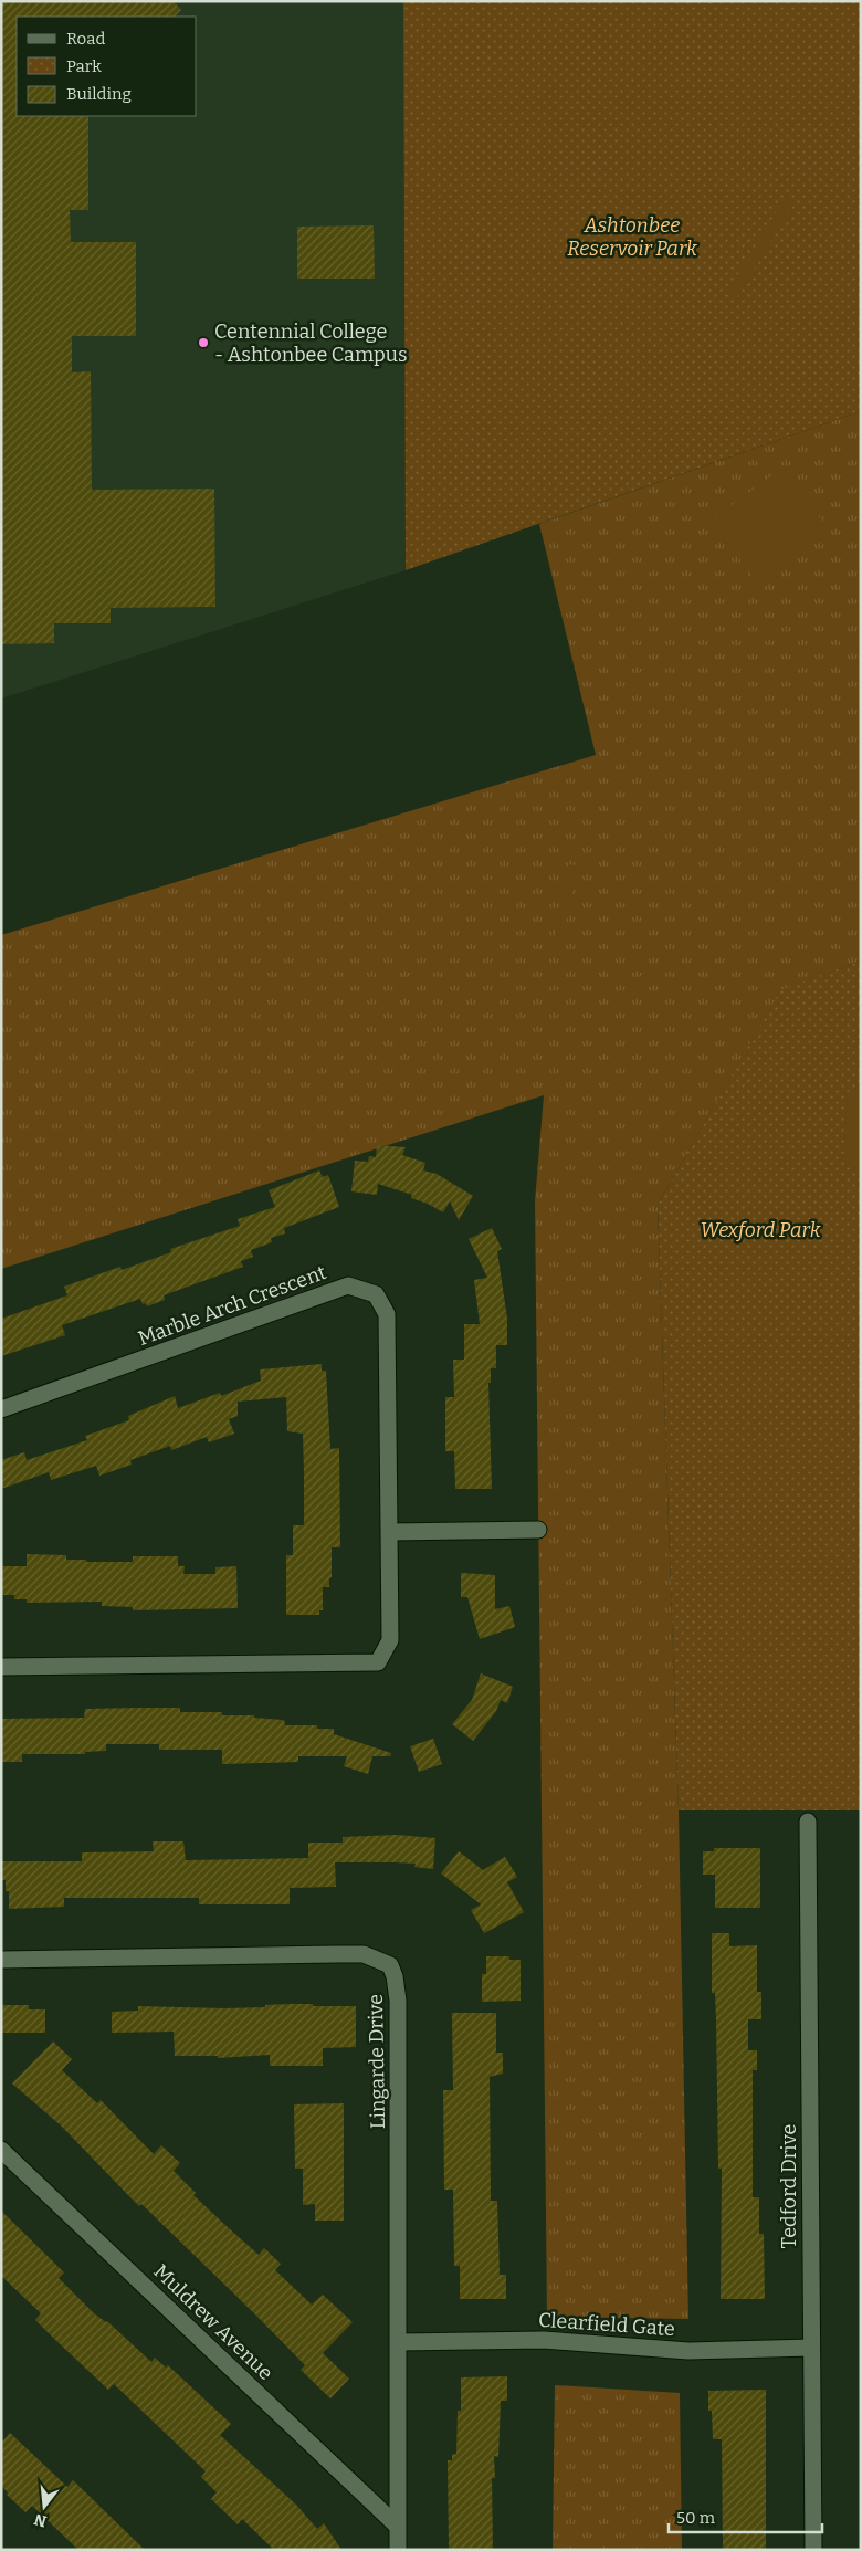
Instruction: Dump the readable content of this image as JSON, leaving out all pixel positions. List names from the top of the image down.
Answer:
{
  "streets": {
    "street": [
      "Marble Arch Crescent",
      "Lingarde Drive",
      "Tedford Drive",
      "Muldrew Avenue",
      "Clearfield Gate"
    ]
  },
  "crossings": [
    ["Lingarde Drive", "Muldrew Avenue"],
    ["Lingarde Drive", "Clearfield Gate"],
    ["Tedford Drive", "Clearfield Gate"]
  ],
  "parks": ["Ashtonbee Reservoir Park", "Wexford Park"],
  "places": ["Centennial College - Ashtonbee Campus"],
  "legend": ["Road", "Park", "Building"],
  "scale_bar": "50 m",
  "north": "bottom"
}
